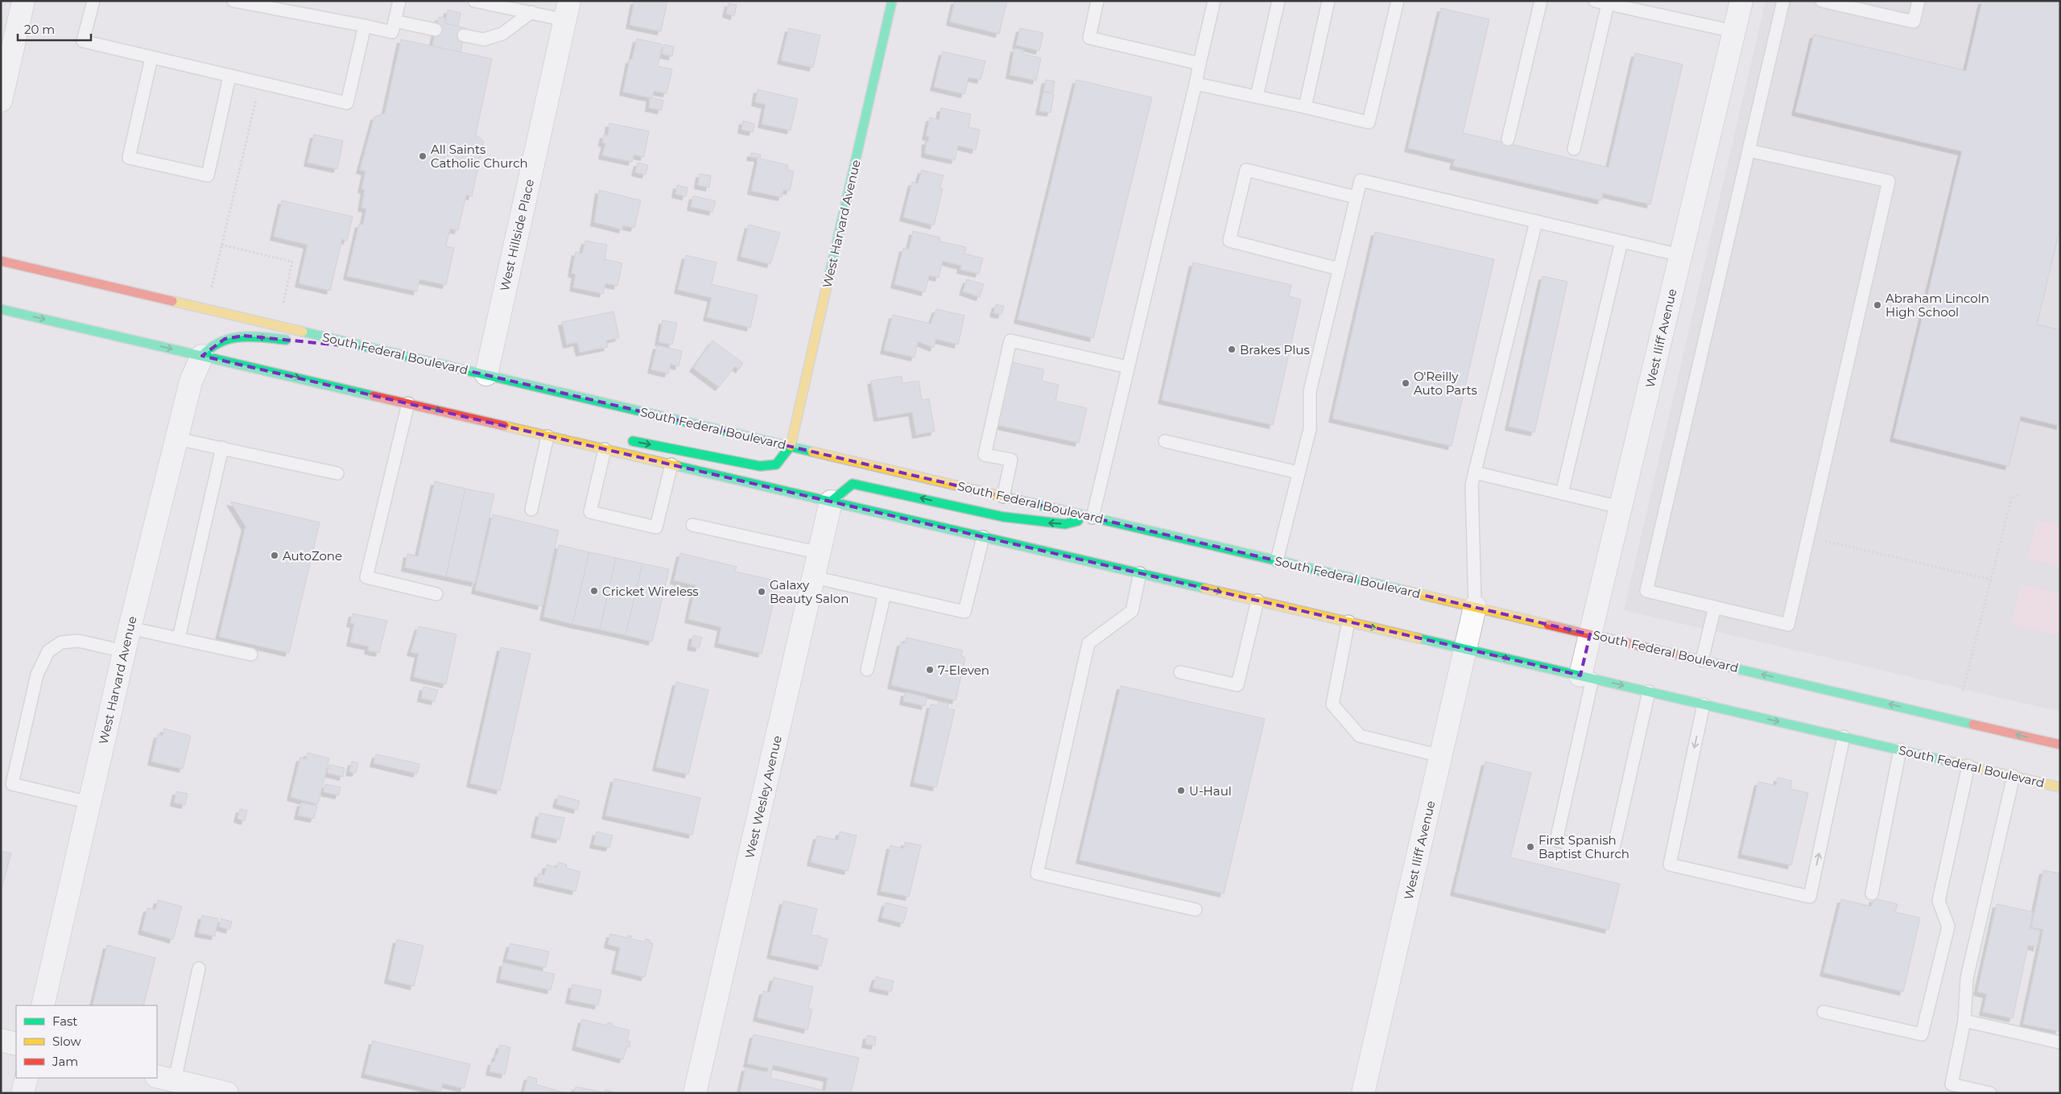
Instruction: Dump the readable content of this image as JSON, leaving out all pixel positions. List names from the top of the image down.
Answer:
{
  "streets": {
    "main road": ["West Harvard Avenue", "South Federal Boulevard"],
    "street": ["West Hillside Place", "West Iliff Avenue", "West Wesley Avenue"]
  },
  "crossings": [
    ["West Harvard Avenue", "South Federal Boulevard"],
    ["West Hillside Place", "South Federal Boulevard"],
    ["West Iliff Avenue", "South Federal Boulevard"],
    ["South Federal Boulevard", "West Wesley Avenue"]
  ],
  "places": [
    "All Saints Catholic Church",
    "Abraham Lincoln High School",
    "Brakes Plus",
    "O'Reilly Auto Parts",
    "AutoZone",
    "Cricket Wireless",
    "Galaxy Beauty Salon",
    "7-Eleven",
    "U-Haul",
    "First Spanish Baptist Church"
  ],
  "legend": ["Fast", "Slow", "Jam"],
  "scale_bar": "20 m"
}
